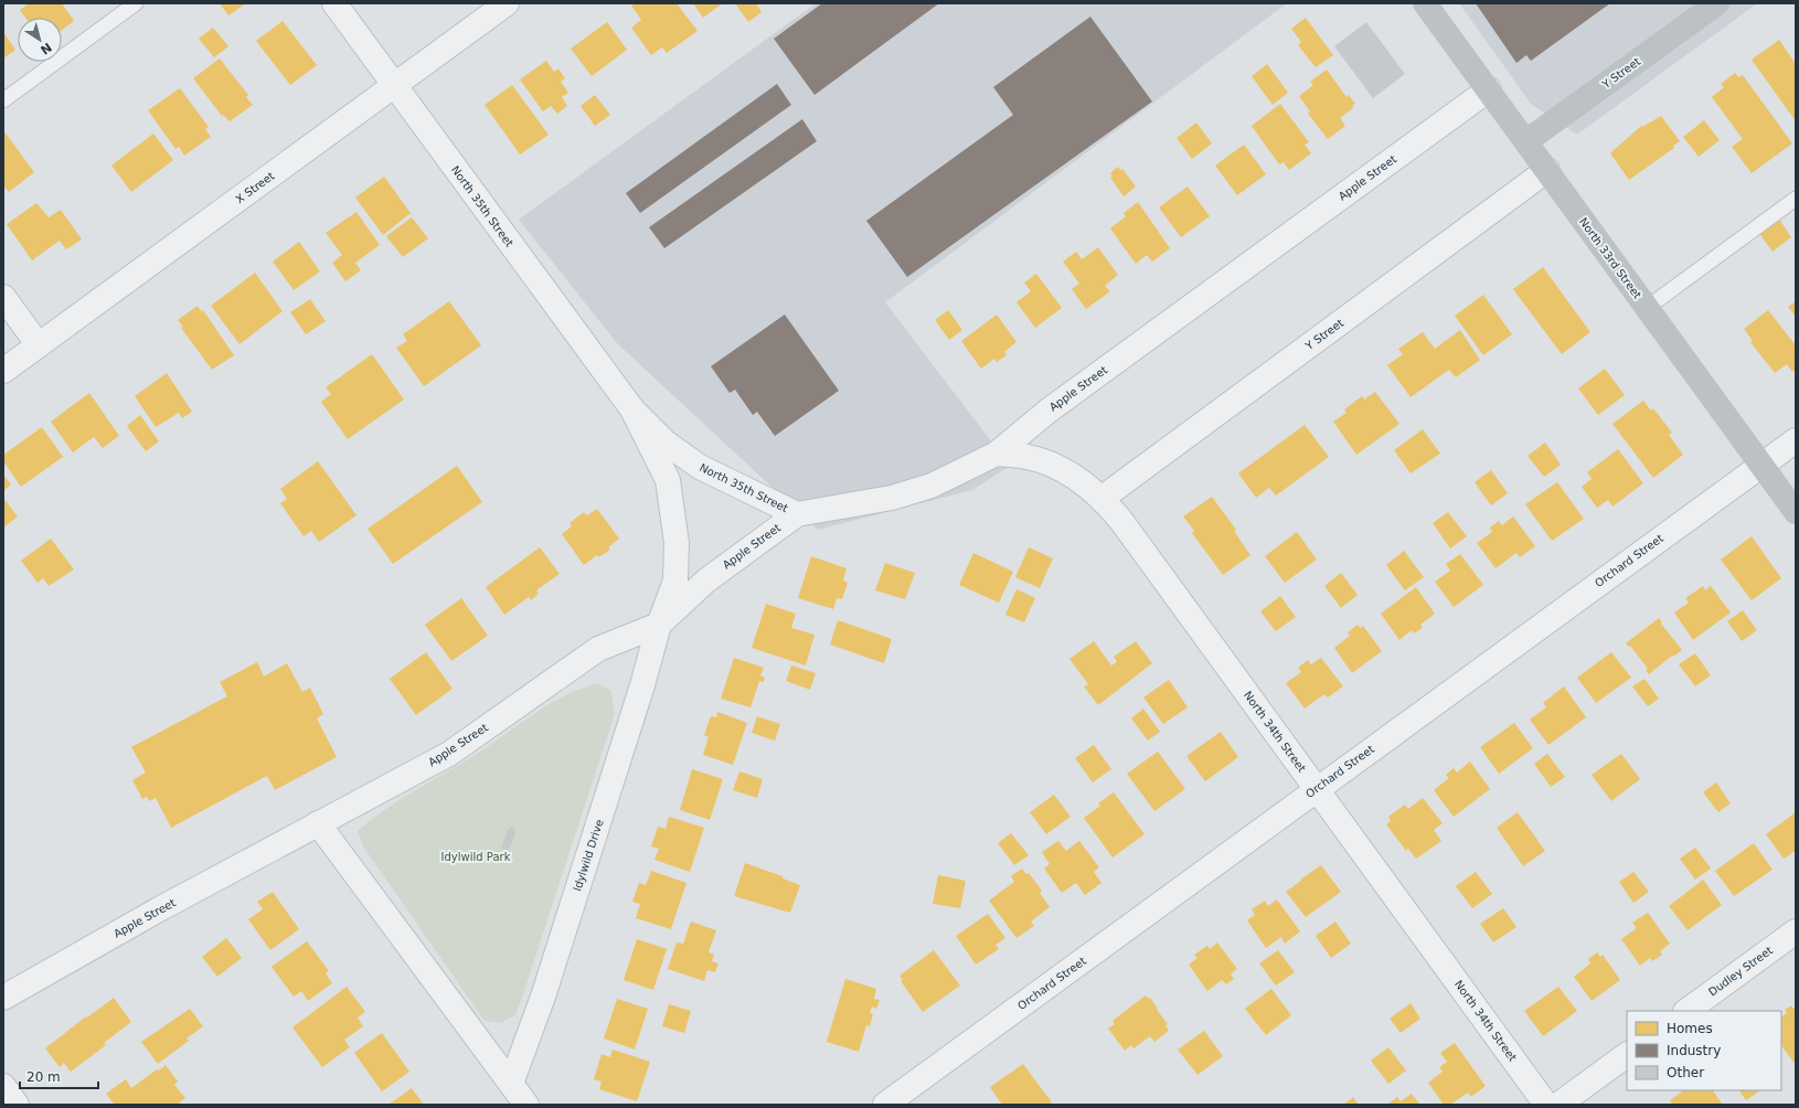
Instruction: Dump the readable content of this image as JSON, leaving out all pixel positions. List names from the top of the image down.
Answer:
{
  "streets": {
    "main road": ["Y Street", "North 33rd Street"],
    "street": [
      "Apple Street",
      "X Street",
      "North 35th Street",
      "Orchard Street",
      "North 34th Street",
      "Idylwild Drive",
      "Dudley Street"
    ]
  },
  "crossings": [
    ["Y Street", "North 33rd Street"],
    ["Y Street", "North 34th Street"],
    ["Apple Street", "North 35th Street"],
    ["Apple Street", "North 33rd Street"],
    ["Apple Street", "North 34th Street"],
    ["Apple Street", "Idylwild Drive"],
    ["X Street", "North 35th Street"],
    ["North 35th Street", "Idylwild Drive"],
    ["North 33rd Street", "Orchard Street"],
    ["Orchard Street", "North 34th Street"]
  ],
  "parks": ["Idylwild Park"],
  "legend": ["Homes", "Industry", "Other"],
  "scale_bar": "20 m",
  "north": "bottom right"
}
